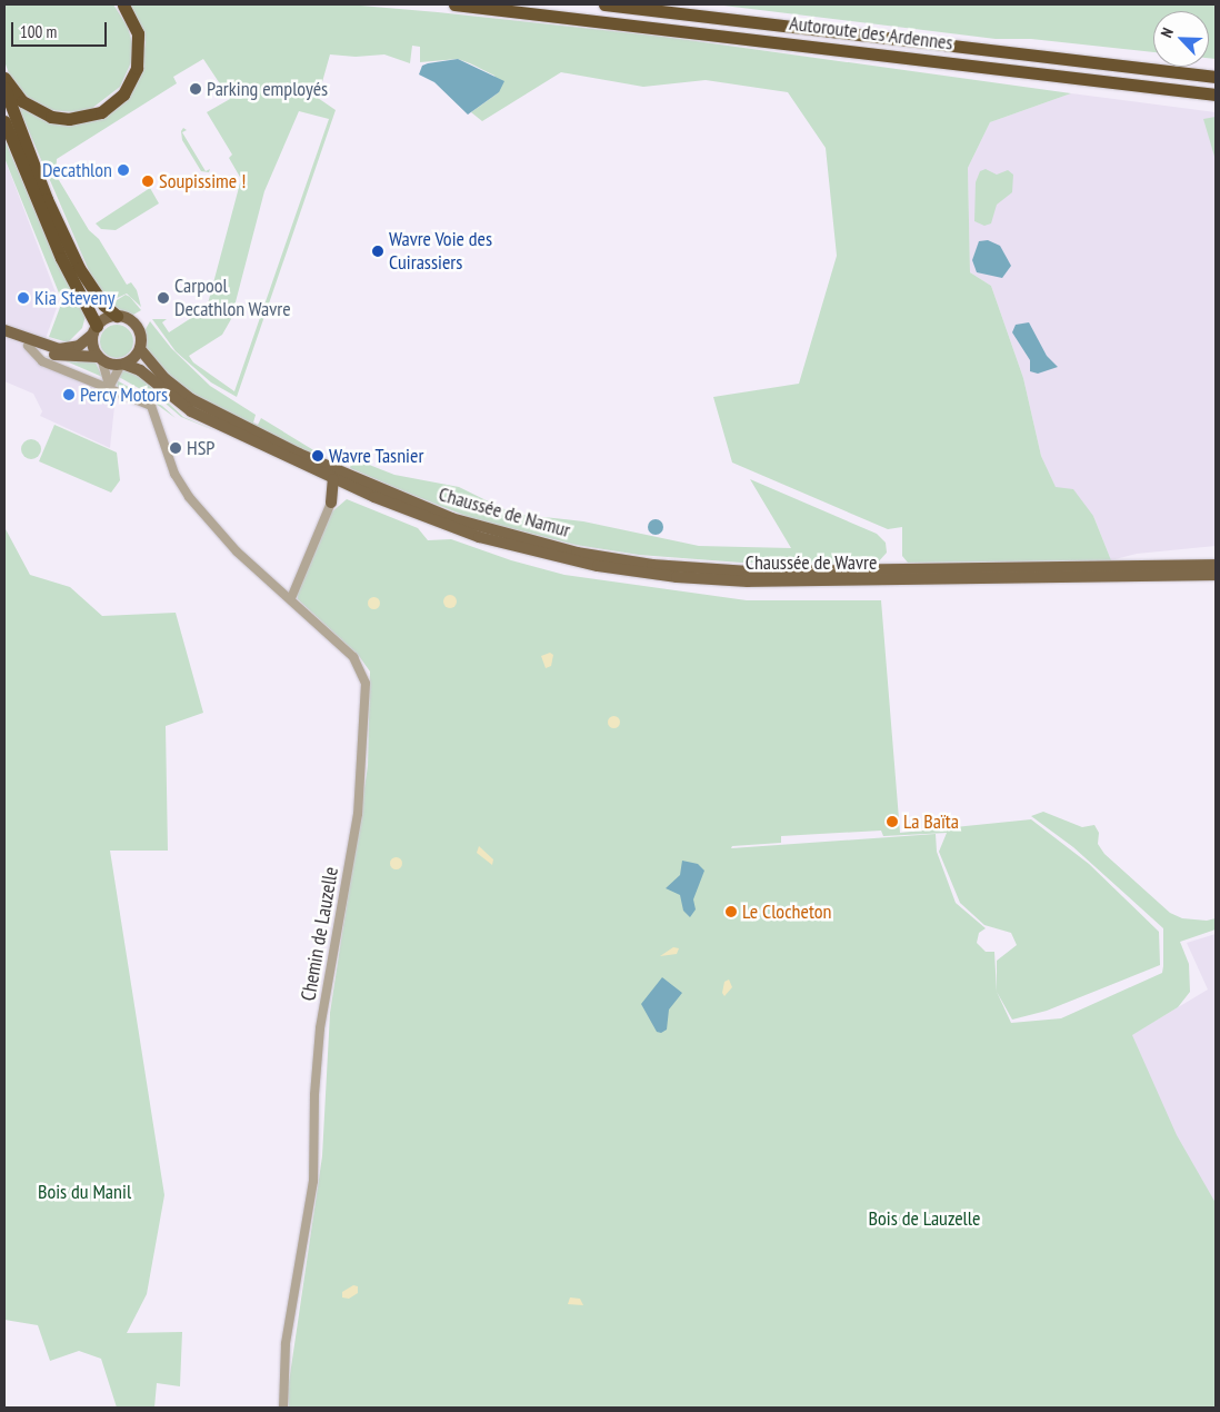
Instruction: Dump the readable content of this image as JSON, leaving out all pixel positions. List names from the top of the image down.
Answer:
{
  "streets": {
    "highway": ["Autoroute des Ardennes"],
    "main road": ["Chaussée de Namur", "Chaussée de Wavre"],
    "street": ["Chemin de Lauzelle"]
  },
  "crossings": [
    ["Chaussée de Namur", "Chaussée de Wavre"],
    ["Chaussée de Namur", "Chemin de Lauzelle"]
  ],
  "parks": ["Bois du Manil", "Bois de Lauzelle"],
  "places": [
    "Parking employés",
    "Decathlon",
    "Soupissime !",
    "Wavre Voie des Cuirassiers",
    "Kia Steveny",
    "Carpool Decathlon Wavre",
    "Percy Motors",
    "HSP",
    "Wavre Tasnier",
    "La Baïta",
    "Le Clocheton"
  ],
  "scale_bar": "100 m",
  "north": "top left"
}
